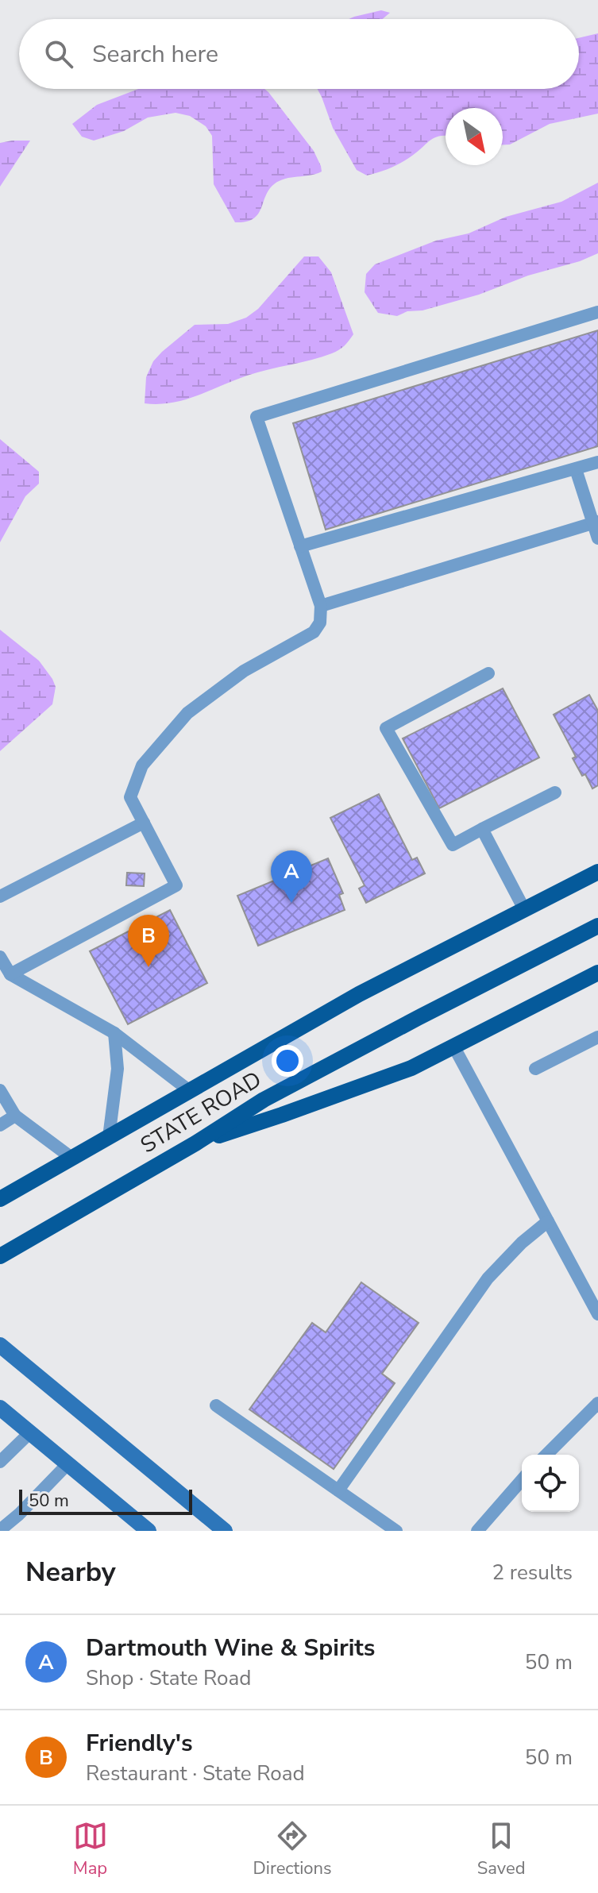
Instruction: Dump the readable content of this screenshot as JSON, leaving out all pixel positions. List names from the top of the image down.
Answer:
{
  "streets": {
    "main road": ["STATE ROAD"]
  },
  "scale_bar": "50 m",
  "north": "bottom right",
  "page": {
    "search": "Search here",
    "pins": ["A", "B"],
    "scale": "50 m",
    "heading": ["Nearby", "2 results"],
    "list": [
      {
        "mark": "A",
        "name": "Dartmouth Wine & Spirits",
        "note": "Shop · State Road",
        "value": "50 m"
      },
      {
        "mark": "B",
        "name": "Friendly's",
        "note": "Restaurant · State Road",
        "value": "50 m"
      }
    ],
    "nav": ["Map", "Directions", "Saved"]
  }
}
